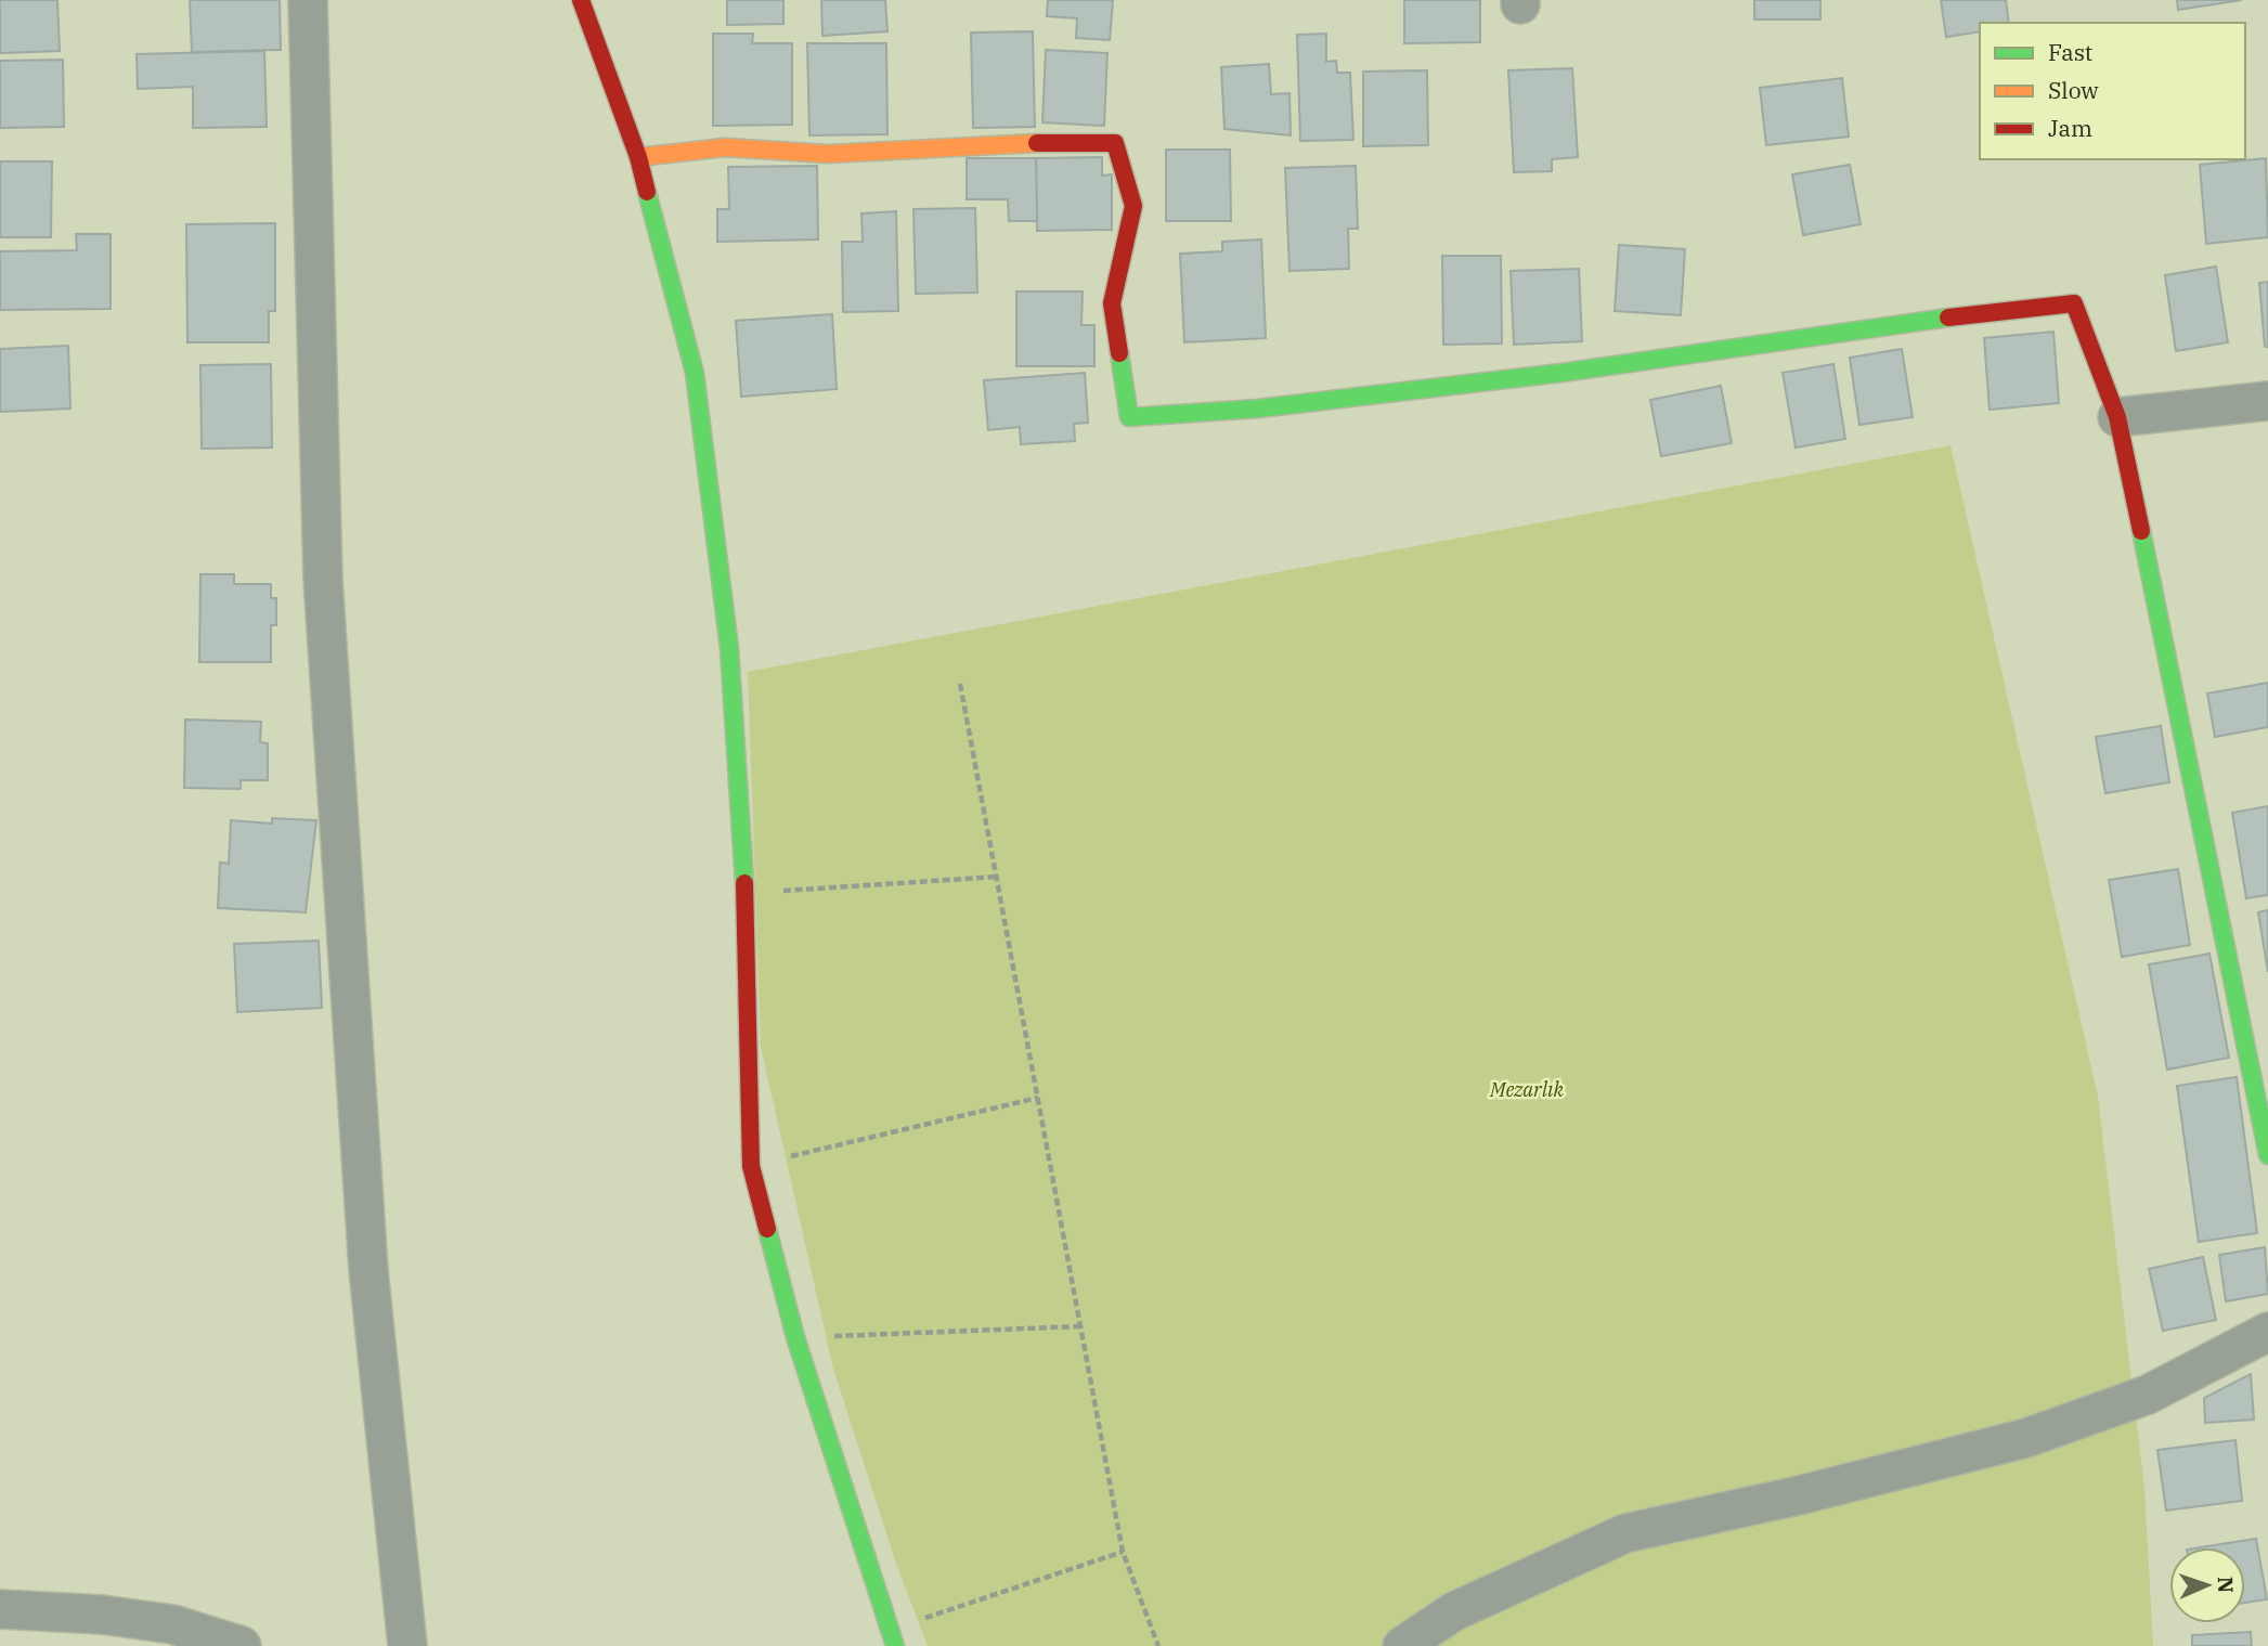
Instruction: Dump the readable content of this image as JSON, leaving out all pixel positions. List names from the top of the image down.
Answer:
{
  "parks": ["Mezarlık"],
  "legend": ["Fast", "Slow", "Jam"],
  "north": "right"
}
